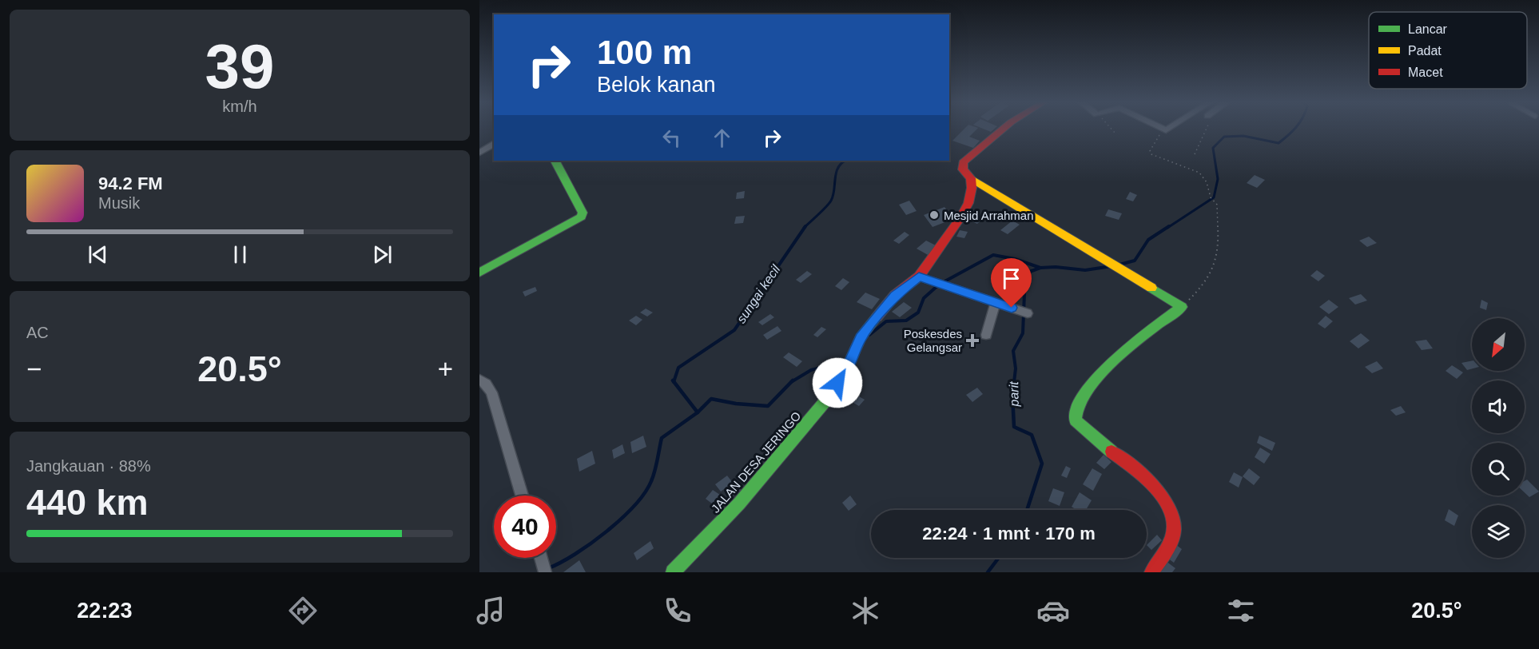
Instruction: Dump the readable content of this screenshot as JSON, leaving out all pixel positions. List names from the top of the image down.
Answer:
{
  "streets": {
    "street": ["JALAN DESA JERINGO"]
  },
  "water": ["sungai kecil", "parit"],
  "places": {
    "other": ["Mesjid Arrahman"],
    "health": ["Poskesdes Gelangsar"]
  },
  "legend": ["Lancar", "Padat", "Macet"],
  "north": "bottom left",
  "page": {
    "tile": [
      ["39", "km/h"],
      "AC",
      ["Jangkauan · 88%", "440 km"]
    ],
    "turn": ["100 m", "Belok kanan"],
    "song": ["94.2 FM", "Musik"],
    "heat": ["−", "20.5°", "+"],
    "limit": "40",
    "trip": "22:24 · 1 mnt · 170 m",
    "tabs": ["22:23", "20.5°"]
  }
}
